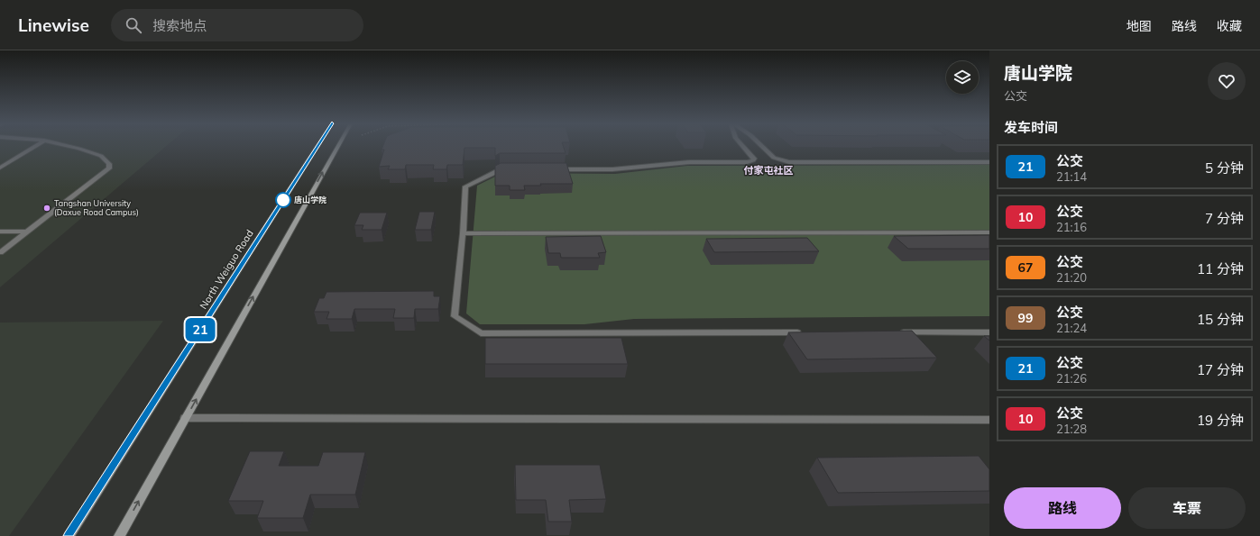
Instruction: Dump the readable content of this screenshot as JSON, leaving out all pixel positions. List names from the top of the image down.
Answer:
{
  "streets": {
    "main road": ["North Weiguo Road"]
  },
  "districts": ["付家屯社区"],
  "places": ["唐山学院", "Tangshan University (Daxue Road Campus)"],
  "lines": ["bus line 21"],
  "page": {
    "header": "Linewise",
    "search": "搜索地点",
    "nav": ["地图", "路线", "收藏"],
    "on_map": "21",
    "heading": [
      ["唐山学院", "公交"],
      "发车时间"
    ],
    "list": [
      {
        "mark": "21",
        "name": "公交",
        "note": "21:14",
        "value": "5 分钟"
      },
      {
        "mark": "10",
        "name": "公交",
        "note": "21:16",
        "value": "7 分钟"
      },
      {
        "mark": "67",
        "name": "公交",
        "note": "21:20",
        "value": "11 分钟"
      },
      {
        "mark": "99",
        "name": "公交",
        "note": "21:24",
        "value": "15 分钟"
      },
      {
        "mark": "21",
        "name": "公交",
        "note": "21:26",
        "value": "17 分钟"
      },
      {
        "mark": "10",
        "name": "公交",
        "note": "21:28",
        "value": "19 分钟"
      }
    ],
    "buttons": ["路线", "车票"]
  }
}
